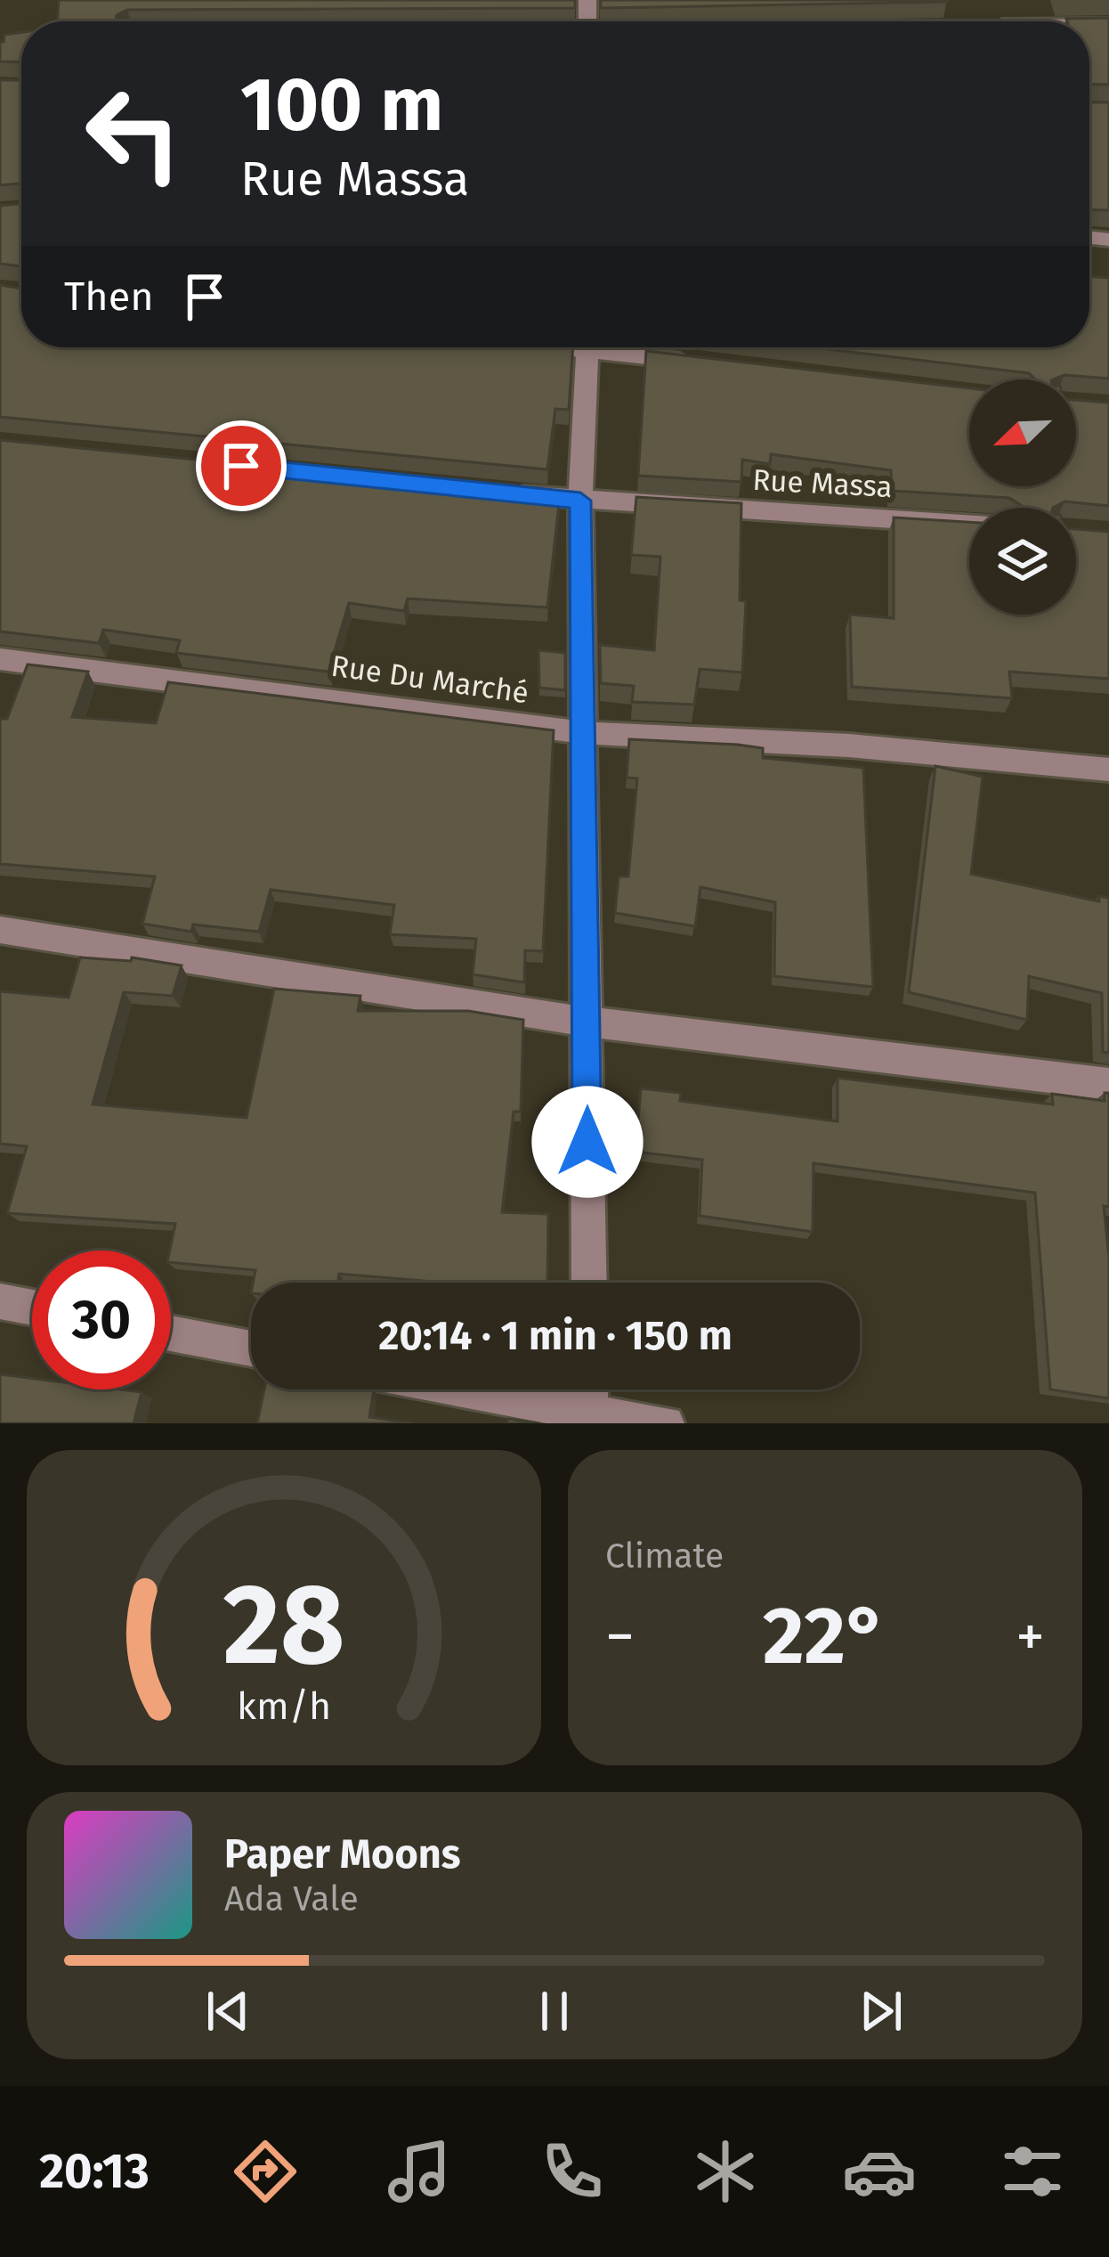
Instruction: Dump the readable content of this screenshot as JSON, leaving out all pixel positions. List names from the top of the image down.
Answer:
{
  "streets": {
    "street": ["Rue Massa", "Rue Du Marché"]
  },
  "north": "bottom left",
  "page": {
    "turn": ["100 m", "Rue Massa"],
    "then": "Then",
    "limit": "30",
    "trip": "20:14 · 1 min · 150 m",
    "tile": "Climate",
    "heat": ["−", "22°", "+"],
    "song": ["Paper Moons", "Ada Vale"],
    "tabs": "20:13",
    "gauge": ["28", "km/h"]
  }
}
